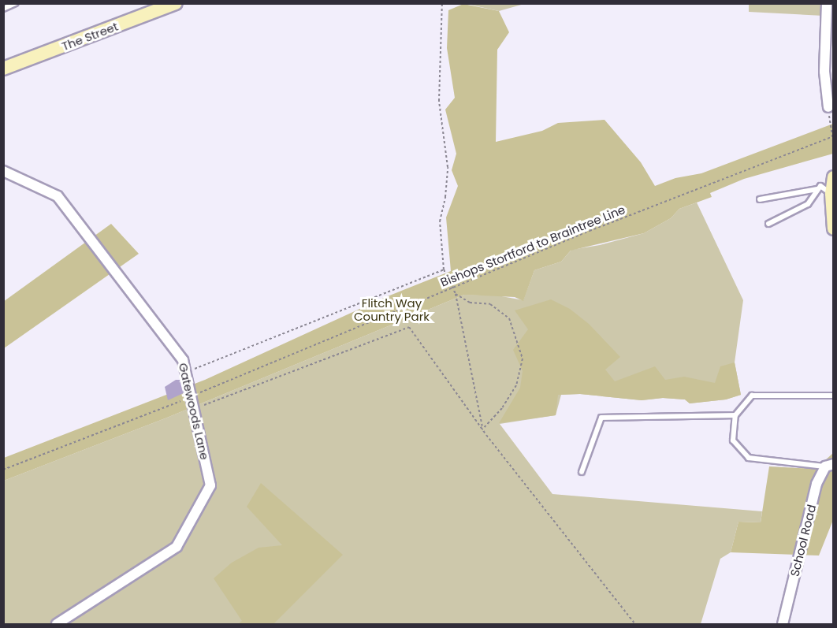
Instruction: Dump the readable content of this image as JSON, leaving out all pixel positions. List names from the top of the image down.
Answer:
{
  "streets": {
    "street": ["The Street", "Gatewoods Lane", "School Road"],
    "path": ["Bishops Stortford to Braintree Line"]
  },
  "crossings": [
    ["Bishops Stortford to Braintree Line", "Gatewoods Lane"]
  ],
  "parks": ["Flitch Way Country Park"]
}
